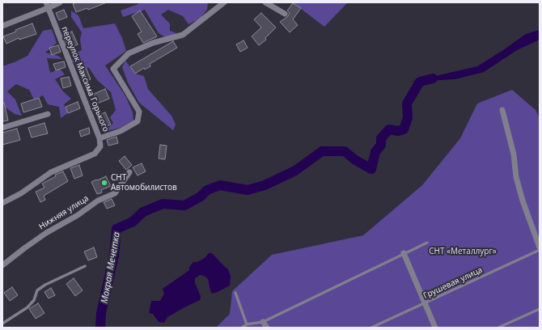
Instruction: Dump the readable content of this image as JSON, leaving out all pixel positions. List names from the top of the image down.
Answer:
{
  "streets": {
    "street": ["переулок Максима Горького", "Нижняя улица"],
    "lane": ["Грушевая улица"]
  },
  "water": ["Мокрая Мечетка"],
  "parks": ["СНТ «Металлург»"],
  "places": ["СНТ Автомобилистов"]
}
